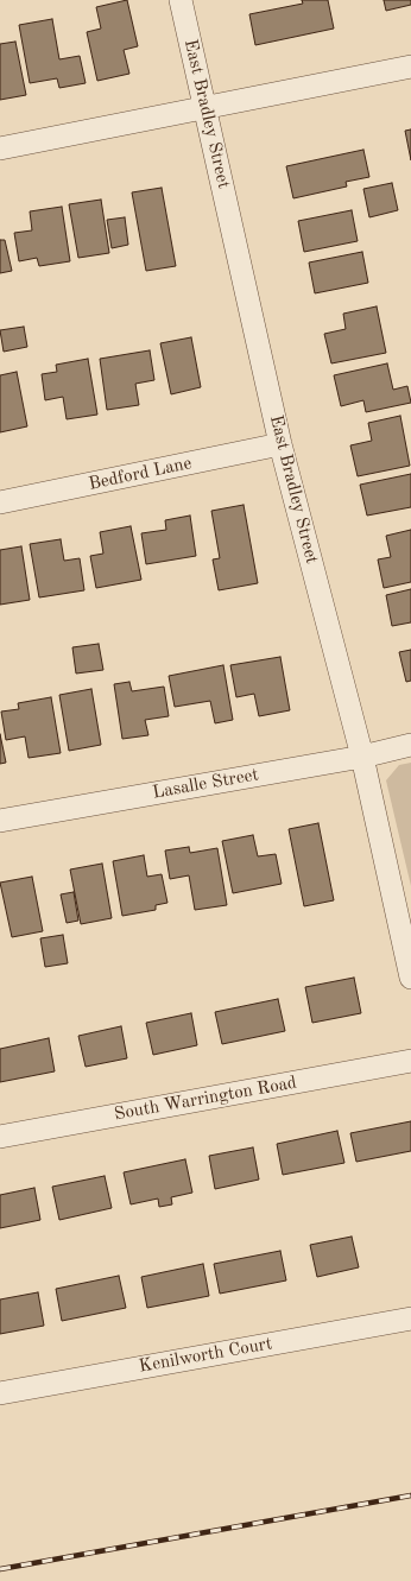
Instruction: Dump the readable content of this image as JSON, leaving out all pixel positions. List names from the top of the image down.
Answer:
{
  "streets": {
    "street": [
      "East Bradley Street",
      "Bedford Lane",
      "Lasalle Street",
      "South Warrington Road",
      "Kenilworth Court"
    ]
  },
  "crossings": [
    ["East Bradley Street", "Bedford Lane"],
    ["East Bradley Street", "Lasalle Street"]
  ]
}
